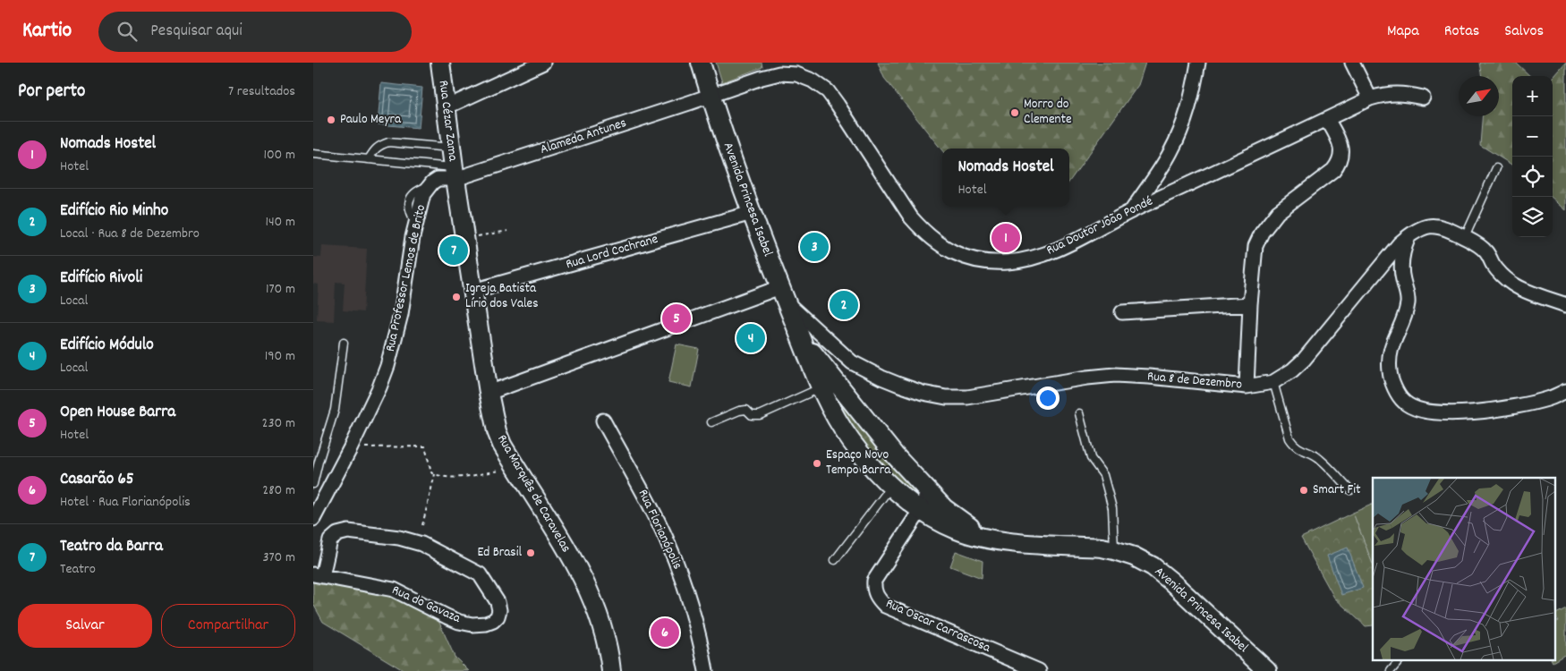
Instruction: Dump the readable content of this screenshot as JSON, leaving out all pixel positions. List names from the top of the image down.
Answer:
{
  "streets": {
    "main road": ["Rua Cézar Zama", "Avenida Princesa Isabel", "Rua Marquês de Caravelas"],
    "street": [
      "Alameda Antunes",
      "Rua Doutor João Pondé",
      "Rua Lord Cochrane",
      "Rua Professor Lemos de Brito",
      "Rua 8 de Dezembro",
      "Rua Florianópolis",
      "Rua do Gavaza",
      "Rua Oscar Carrascosa"
    ]
  },
  "crossings": [
    ["Rua Cézar Zama", "Alameda Antunes"],
    ["Rua Cézar Zama", "Rua Professor Lemos de Brito"],
    ["Rua Cézar Zama", "Rua Marquês de Caravelas"],
    ["Alameda Antunes", "Avenida Princesa Isabel"],
    ["Alameda Antunes", "Rua Doutor João Pondé"],
    ["Alameda Antunes", "Rua Professor Lemos de Brito"],
    ["Alameda Antunes", "Rua Marquês de Caravelas"],
    ["Avenida Princesa Isabel", "Rua Doutor João Pondé"],
    ["Avenida Princesa Isabel", "Rua Lord Cochrane"],
    ["Avenida Princesa Isabel", "Rua 8 de Dezembro"],
    ["Avenida Princesa Isabel", "Rua Oscar Carrascosa"],
    ["Rua Lord Cochrane", "Rua Marquês de Caravelas"],
    ["Rua Professor Lemos de Brito", "Rua Marquês de Caravelas"]
  ],
  "places": [
    "Morro do Clemente",
    "Paulo Meyra",
    "Igreja Batista Lírio dos Vales",
    "Espaço Novo Tempo Barra",
    "Smart Fit",
    "Ed Brasil"
  ],
  "north": "top right",
  "page": {
    "header": "Kartio",
    "search": "Pesquisar aqui",
    "nav": ["Mapa", "Rotas", "Salvos"],
    "heading": ["Por perto", "7 resultados"],
    "map_buttons": ["+", "−"],
    "list": [
      {
        "mark": "1",
        "name": "Nomads Hostel",
        "note": "Hotel",
        "value": "100 m"
      },
      {
        "mark": "2",
        "name": "Edifício Rio Minho",
        "note": "Local · Rua 8 de Dezembro",
        "value": "140 m"
      },
      {
        "mark": "3",
        "name": "Edifício Rivoli",
        "note": "Local",
        "value": "170 m"
      },
      {
        "mark": "4",
        "name": "Edifício Módulo",
        "note": "Local",
        "value": "190 m"
      },
      {
        "mark": "5",
        "name": "Open House Barra",
        "note": "Hotel",
        "value": "230 m"
      },
      {
        "mark": "6",
        "name": "Casarão 65",
        "note": "Hotel · Rua Florianópolis",
        "value": "280 m"
      },
      {
        "mark": "7",
        "name": "Teatro da Barra",
        "note": "Teatro",
        "value": "370 m"
      }
    ],
    "popup": ["Nomads Hostel", "Hotel"],
    "pins": [
      "1",
      "3",
      "7",
      "2",
      "5",
      "4",
      "6"
    ],
    "buttons": ["Salvar", "Compartilhar"]
  }
}
